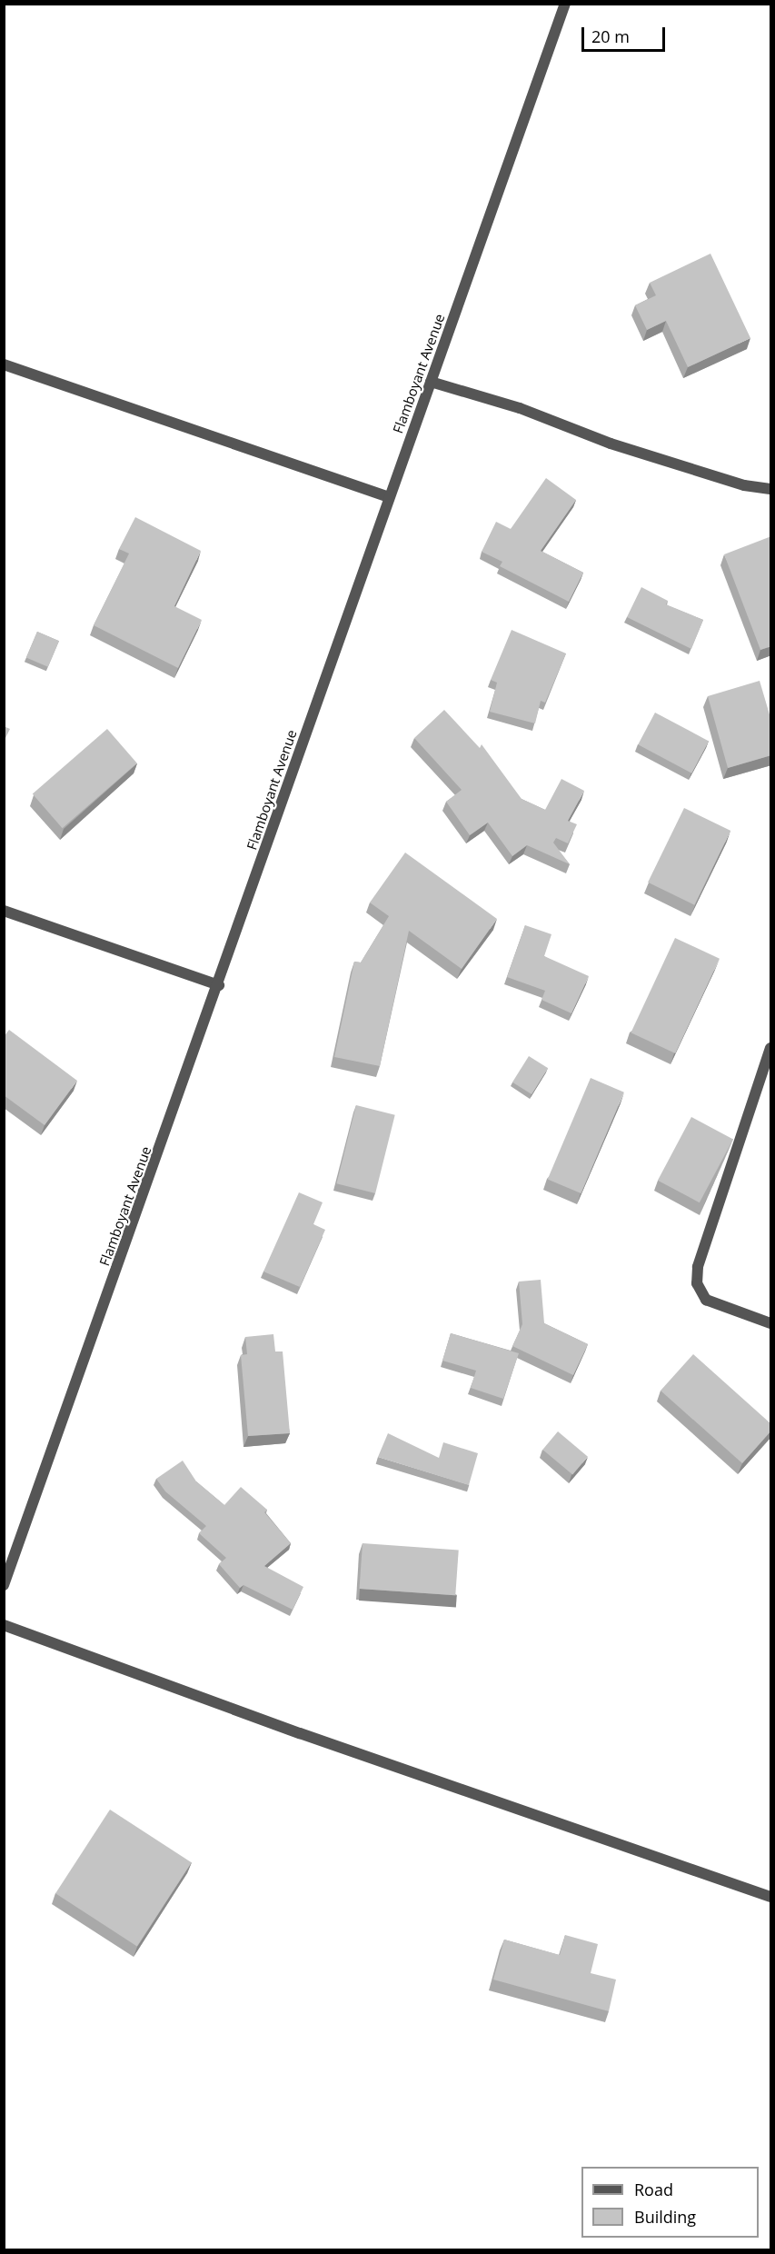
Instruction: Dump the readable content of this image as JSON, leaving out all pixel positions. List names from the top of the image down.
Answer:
{
  "streets": {
    "street": ["Flamboyant Avenue"]
  },
  "legend": ["Road", "Building"],
  "scale_bar": "20 m"
}
